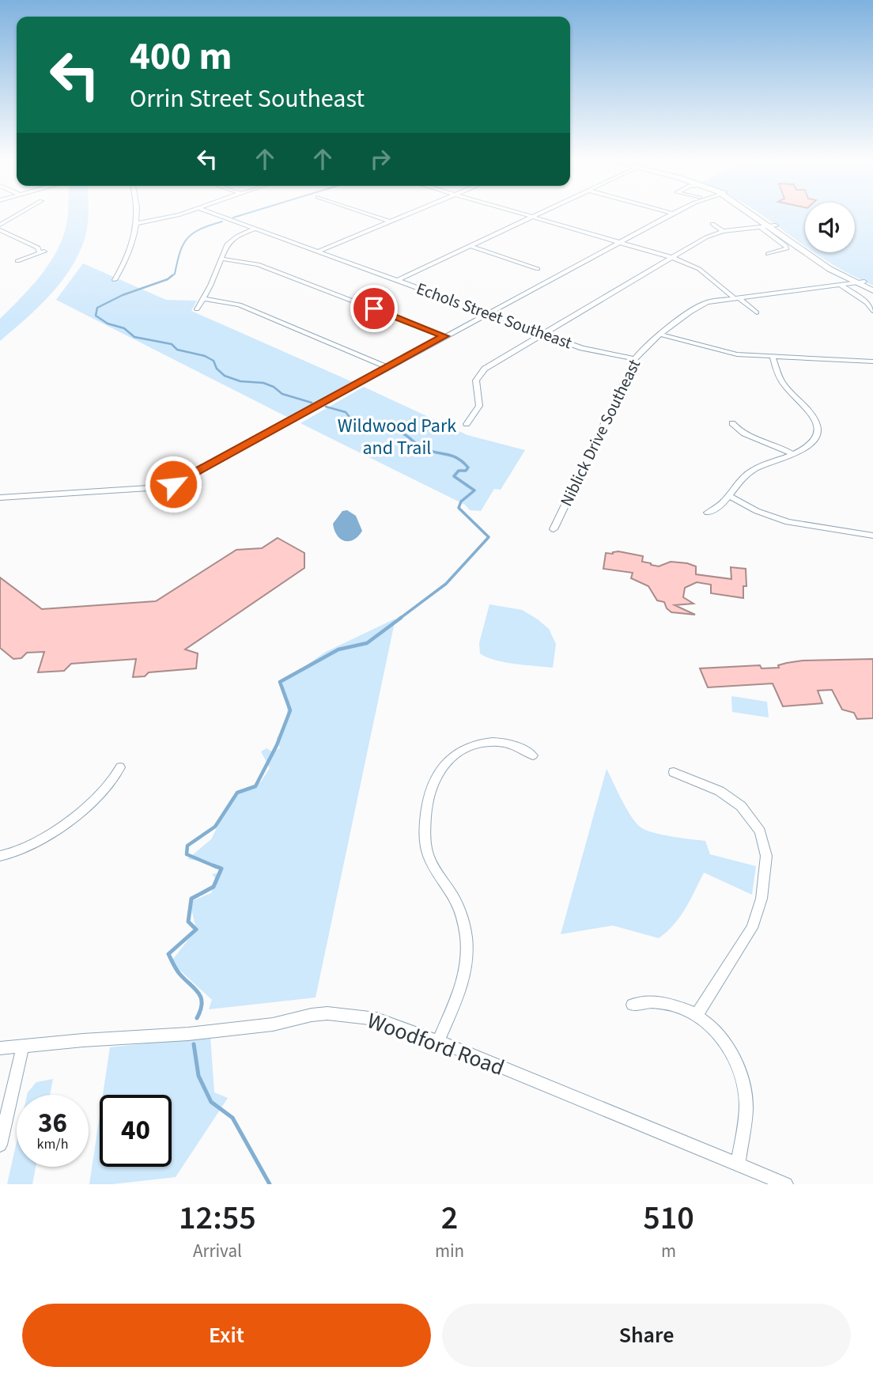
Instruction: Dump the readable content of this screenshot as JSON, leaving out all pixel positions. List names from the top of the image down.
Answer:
{
  "streets": {
    "street": ["Echols Street Southeast", "Niblick Drive Southeast", "Woodford Road"]
  },
  "crossings": [
    ["Echols Street Southeast", "Niblick Drive Southeast"]
  ],
  "parks": ["Wildwood Park and Trail"],
  "page": {
    "turn": ["400 m", "Orrin Street Southeast"],
    "speed": "36 km/h",
    "limit": "40",
    "eta": [
      "12:55",
      "Arrival",
      "2",
      "min",
      "510",
      "m"
    ],
    "buttons": ["Exit", "Share"]
  }
}
